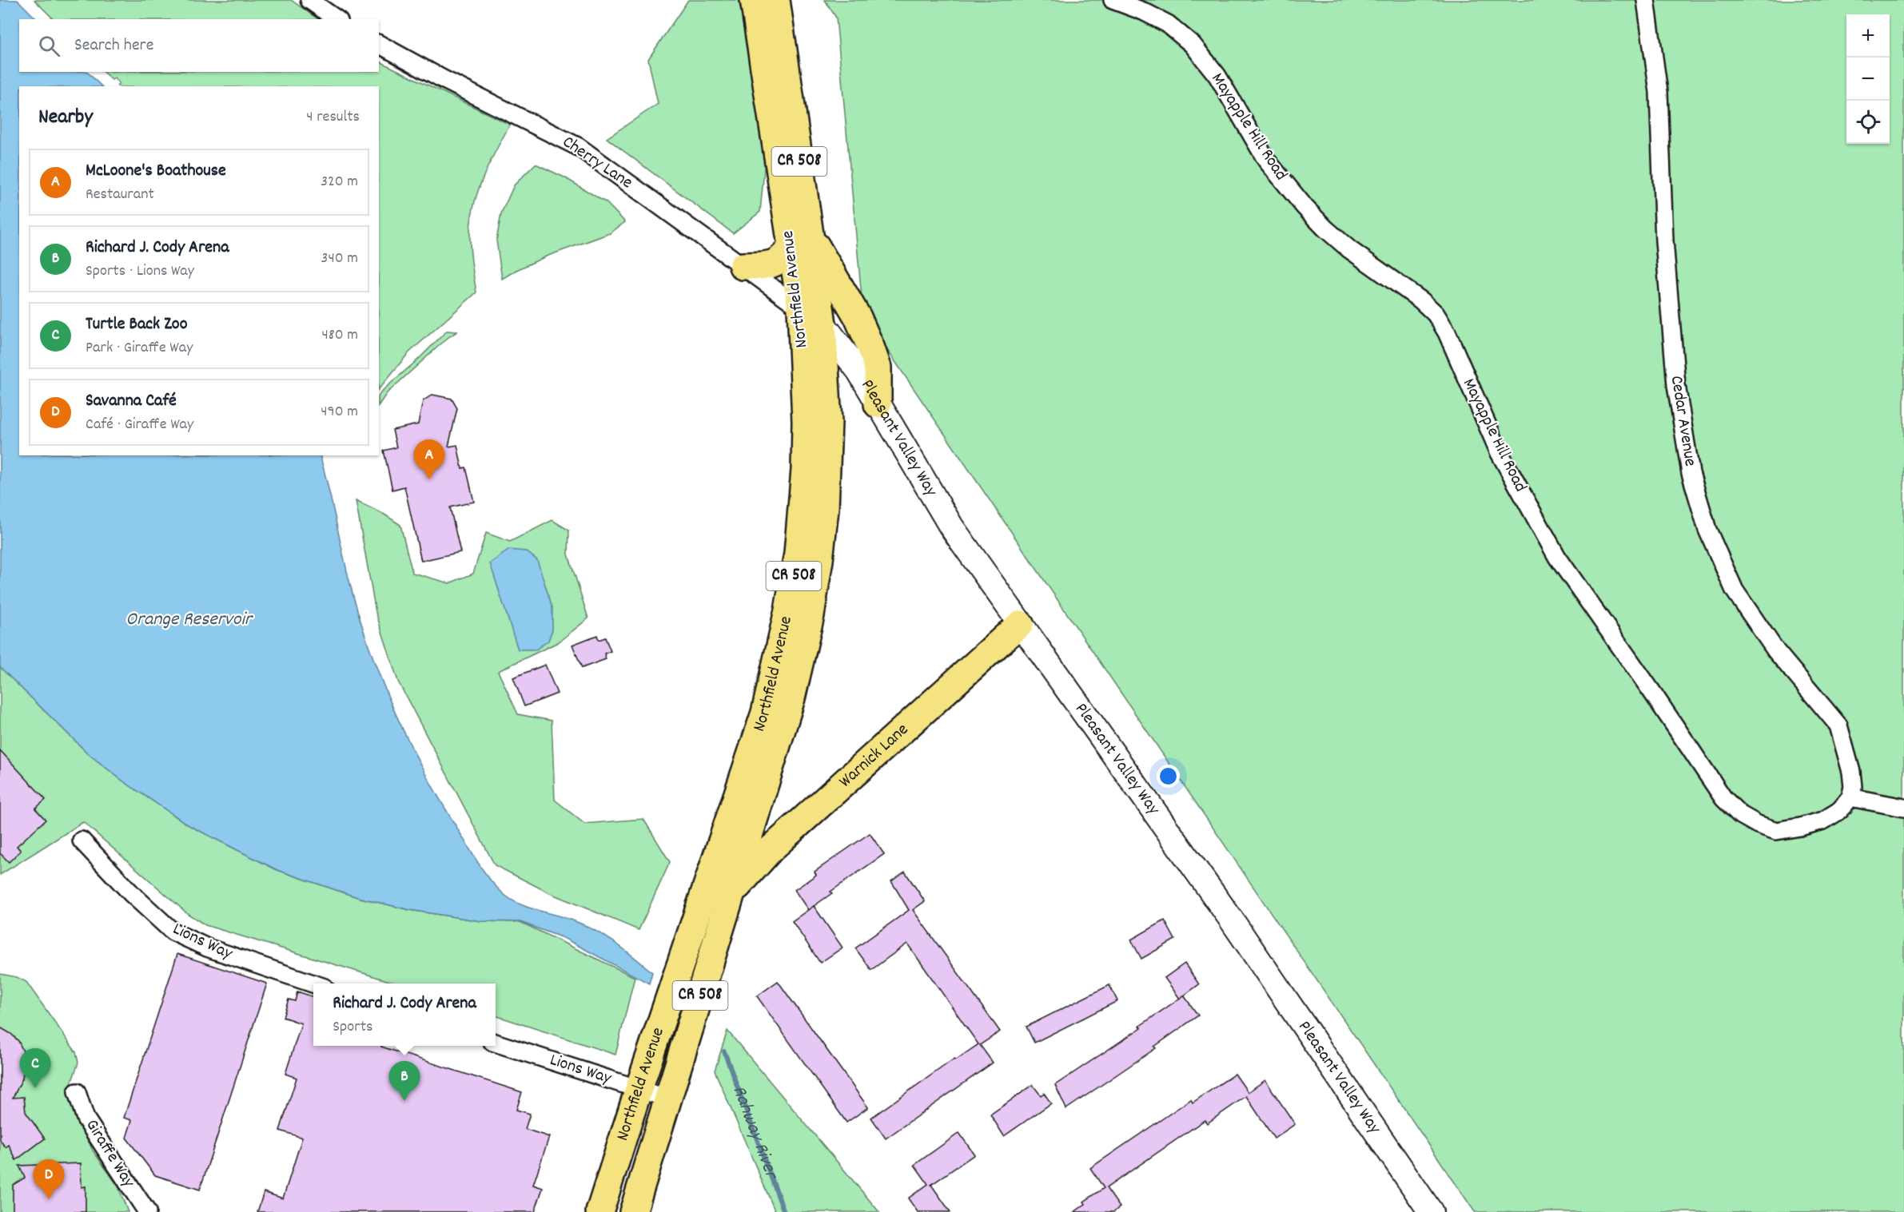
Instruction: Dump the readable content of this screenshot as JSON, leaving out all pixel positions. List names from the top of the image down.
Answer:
{
  "streets": {
    "main road": [
      "CR 508",
      "Northfield Avenue",
      "Pleasant Valley Way",
      "Warnick Lane"
    ],
    "street": [
      "Mayapple Hill Road",
      "Cherry Lane",
      "Cedar Avenue",
      "Lions Way",
      "Giraffe Way"
    ]
  },
  "crossings": [
    ["Mayapple Hill Road", "Cedar Avenue"],
    ["Cherry Lane", "Northfield Avenue"],
    ["Cherry Lane", "Pleasant Valley Way"],
    ["Northfield Avenue", "Pleasant Valley Way"],
    ["Northfield Avenue", "Warnick Lane"],
    ["Northfield Avenue", "Lions Way"],
    ["Pleasant Valley Way", "Warnick Lane"]
  ],
  "water": ["Orange Reservoir", "Rahway River"],
  "page": {
    "map_buttons": ["+", "−"],
    "search": "Search here",
    "heading": ["Nearby", "4 results"],
    "list": [
      {
        "mark": "A",
        "name": "McLoone's Boathouse",
        "note": "Restaurant",
        "value": "320 m"
      },
      {
        "mark": "B",
        "name": "Richard J. Cody Arena",
        "note": "Sports · Lions Way",
        "value": "340 m"
      },
      {
        "mark": "C",
        "name": "Turtle Back Zoo",
        "note": "Park · Giraffe Way",
        "value": "480 m"
      },
      {
        "mark": "D",
        "name": "Savanna Café",
        "note": "Café · Giraffe Way",
        "value": "490 m"
      }
    ],
    "pins": [
      "A",
      "C",
      "B",
      "D"
    ],
    "popup": ["Richard J. Cody Arena", "Sports"]
  }
}
